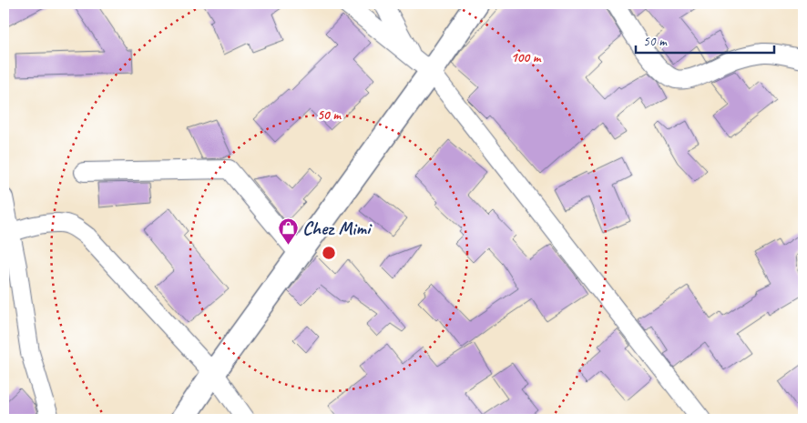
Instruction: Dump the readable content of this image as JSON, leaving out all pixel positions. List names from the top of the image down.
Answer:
{
  "places": {
    "shop": ["Chez Mimi"]
  },
  "scale_bar": "50 m",
  "rings": ["100 m", "50 m"]
}
